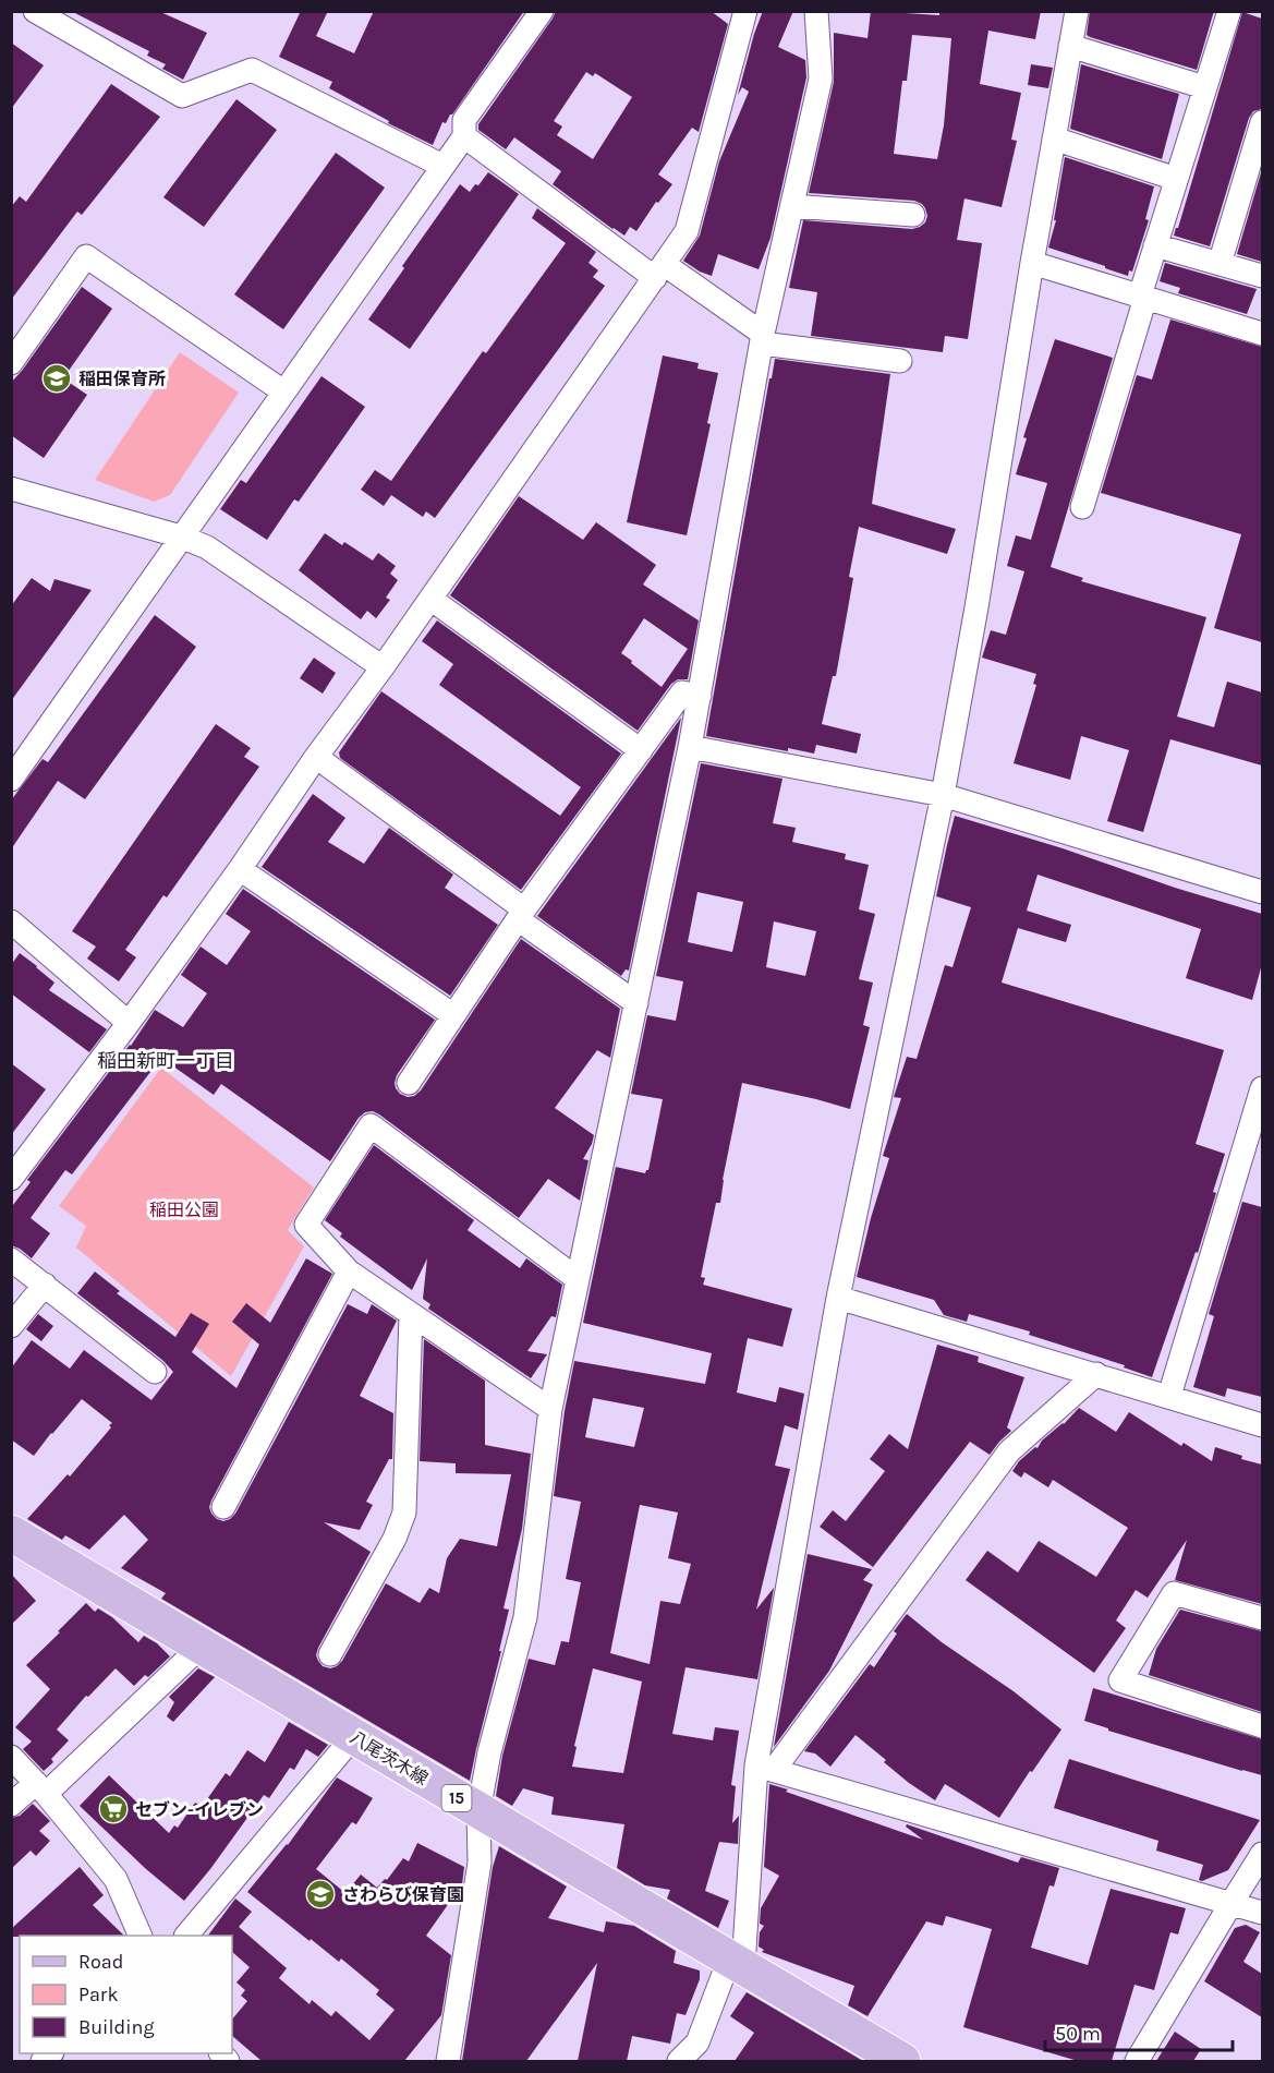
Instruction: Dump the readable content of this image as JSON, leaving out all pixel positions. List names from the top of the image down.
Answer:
{
  "streets": {
    "main road": ["八尾茨木線", "15"]
  },
  "districts": ["稲田新町一丁目"],
  "parks": ["稲田公園"],
  "places": {
    "school or university": ["稲田保育所", "さわらび保育園"],
    "supermarket": ["セブン-イレブン"]
  },
  "legend": ["Road", "Park", "Building"],
  "scale_bar": "50 m"
}
